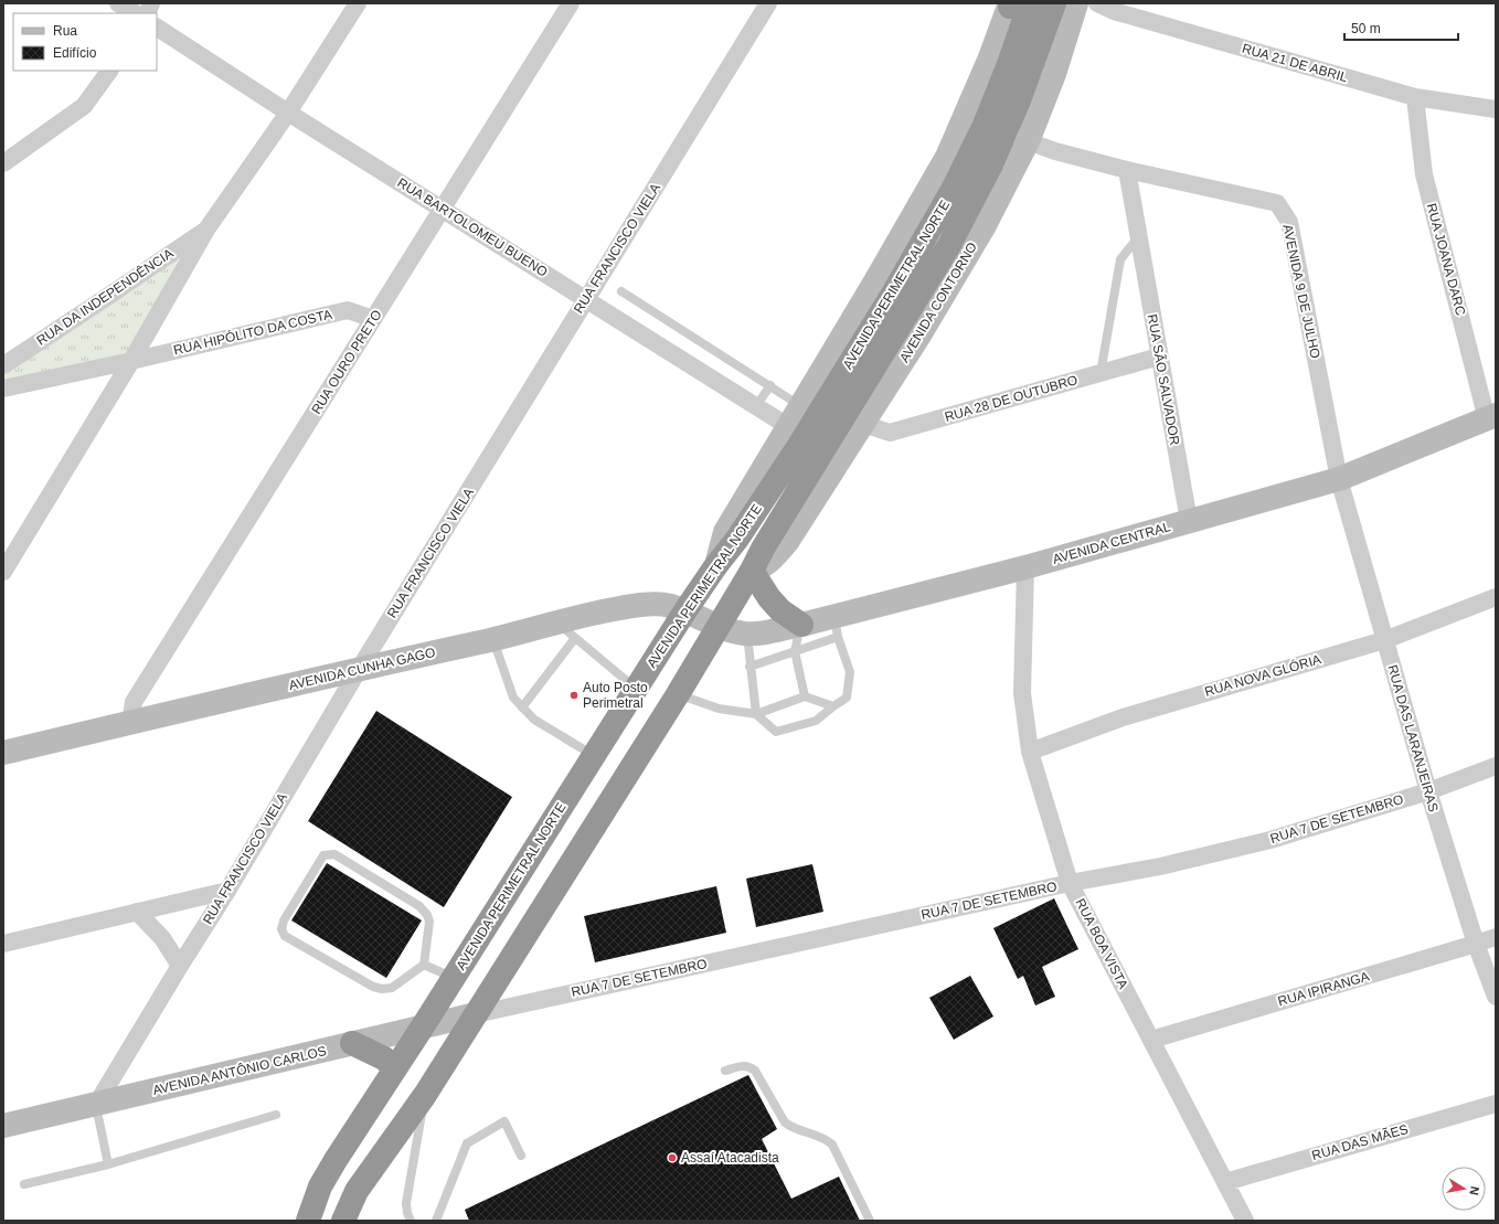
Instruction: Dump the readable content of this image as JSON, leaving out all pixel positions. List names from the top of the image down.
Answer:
{
  "streets": {
    "highway": ["AVENIDA PERIMETRAL NORTE"],
    "street": [
      "RUA 21 DE ABRIL",
      "RUA BARTOLOMEU BUENO",
      "RUA FRANCISCO VIELA",
      "RUA JOANA DARC",
      "AVENIDA 9 DE JULHO",
      "RUA DA INDEPENDÊNCIA",
      "AVENIDA CONTORNO",
      "RUA HIPÓLITO DA COSTA",
      "RUA OURO PRETO",
      "RUA SÃO SALVADOR",
      "RUA 28 DE OUTUBRO",
      "AVENIDA CENTRAL",
      "AVENIDA CUNHA GAGO",
      "RUA NOVA GLÓRIA",
      "RUA DAS LARANJEIRAS",
      "RUA 7 DE SETEMBRO",
      "RUA BOA VISTA",
      "RUA IPIRANGA",
      "AVENIDA ANTÔNIO CARLOS",
      "RUA DAS MÃES"
    ]
  },
  "crossings": [
    ["RUA 21 DE ABRIL", "RUA JOANA DARC"],
    ["RUA BARTOLOMEU BUENO", "RUA FRANCISCO VIELA"],
    ["RUA BARTOLOMEU BUENO", "RUA DA INDEPENDÊNCIA"],
    ["RUA BARTOLOMEU BUENO", "RUA OURO PRETO"],
    ["RUA FRANCISCO VIELA", "AVENIDA CUNHA GAGO"],
    ["RUA FRANCISCO VIELA", "AVENIDA ANTÔNIO CARLOS"],
    ["RUA JOANA DARC", "AVENIDA CENTRAL"],
    ["AVENIDA PERIMETRAL NORTE", "AVENIDA CONTORNO"],
    ["AVENIDA PERIMETRAL NORTE", "AVENIDA CENTRAL"],
    ["AVENIDA PERIMETRAL NORTE", "AVENIDA CUNHA GAGO"],
    ["AVENIDA PERIMETRAL NORTE", "RUA 7 DE SETEMBRO"],
    ["AVENIDA PERIMETRAL NORTE", "AVENIDA ANTÔNIO CARLOS"],
    ["AVENIDA 9 DE JULHO", "AVENIDA CONTORNO"],
    ["AVENIDA 9 DE JULHO", "RUA SÃO SALVADOR"],
    ["AVENIDA 9 DE JULHO", "AVENIDA CENTRAL"],
    ["AVENIDA 9 DE JULHO", "RUA DAS LARANJEIRAS"],
    ["RUA DA INDEPENDÊNCIA", "RUA HIPÓLITO DA COSTA"],
    ["AVENIDA CONTORNO", "RUA 28 DE OUTUBRO"],
    ["RUA HIPÓLITO DA COSTA", "RUA OURO PRETO"],
    ["RUA OURO PRETO", "AVENIDA CUNHA GAGO"],
    ["RUA SÃO SALVADOR", "RUA 28 DE OUTUBRO"],
    ["RUA SÃO SALVADOR", "AVENIDA CENTRAL"],
    ["AVENIDA CENTRAL", "AVENIDA CUNHA GAGO"],
    ["AVENIDA CENTRAL", "RUA DAS LARANJEIRAS"],
    ["AVENIDA CENTRAL", "RUA BOA VISTA"],
    ["RUA NOVA GLÓRIA", "RUA DAS LARANJEIRAS"],
    ["RUA NOVA GLÓRIA", "RUA BOA VISTA"],
    ["RUA DAS LARANJEIRAS", "RUA 7 DE SETEMBRO"],
    ["RUA DAS LARANJEIRAS", "RUA IPIRANGA"],
    ["RUA 7 DE SETEMBRO", "RUA BOA VISTA"],
    ["RUA 7 DE SETEMBRO", "AVENIDA ANTÔNIO CARLOS"],
    ["RUA BOA VISTA", "RUA IPIRANGA"],
    ["RUA BOA VISTA", "RUA DAS MÃES"]
  ],
  "places": ["Auto Posto Perimetral", "Assaí Atacadista"],
  "legend": ["Rua", "Edifício"],
  "scale_bar": "50 m",
  "north": "right"
}
